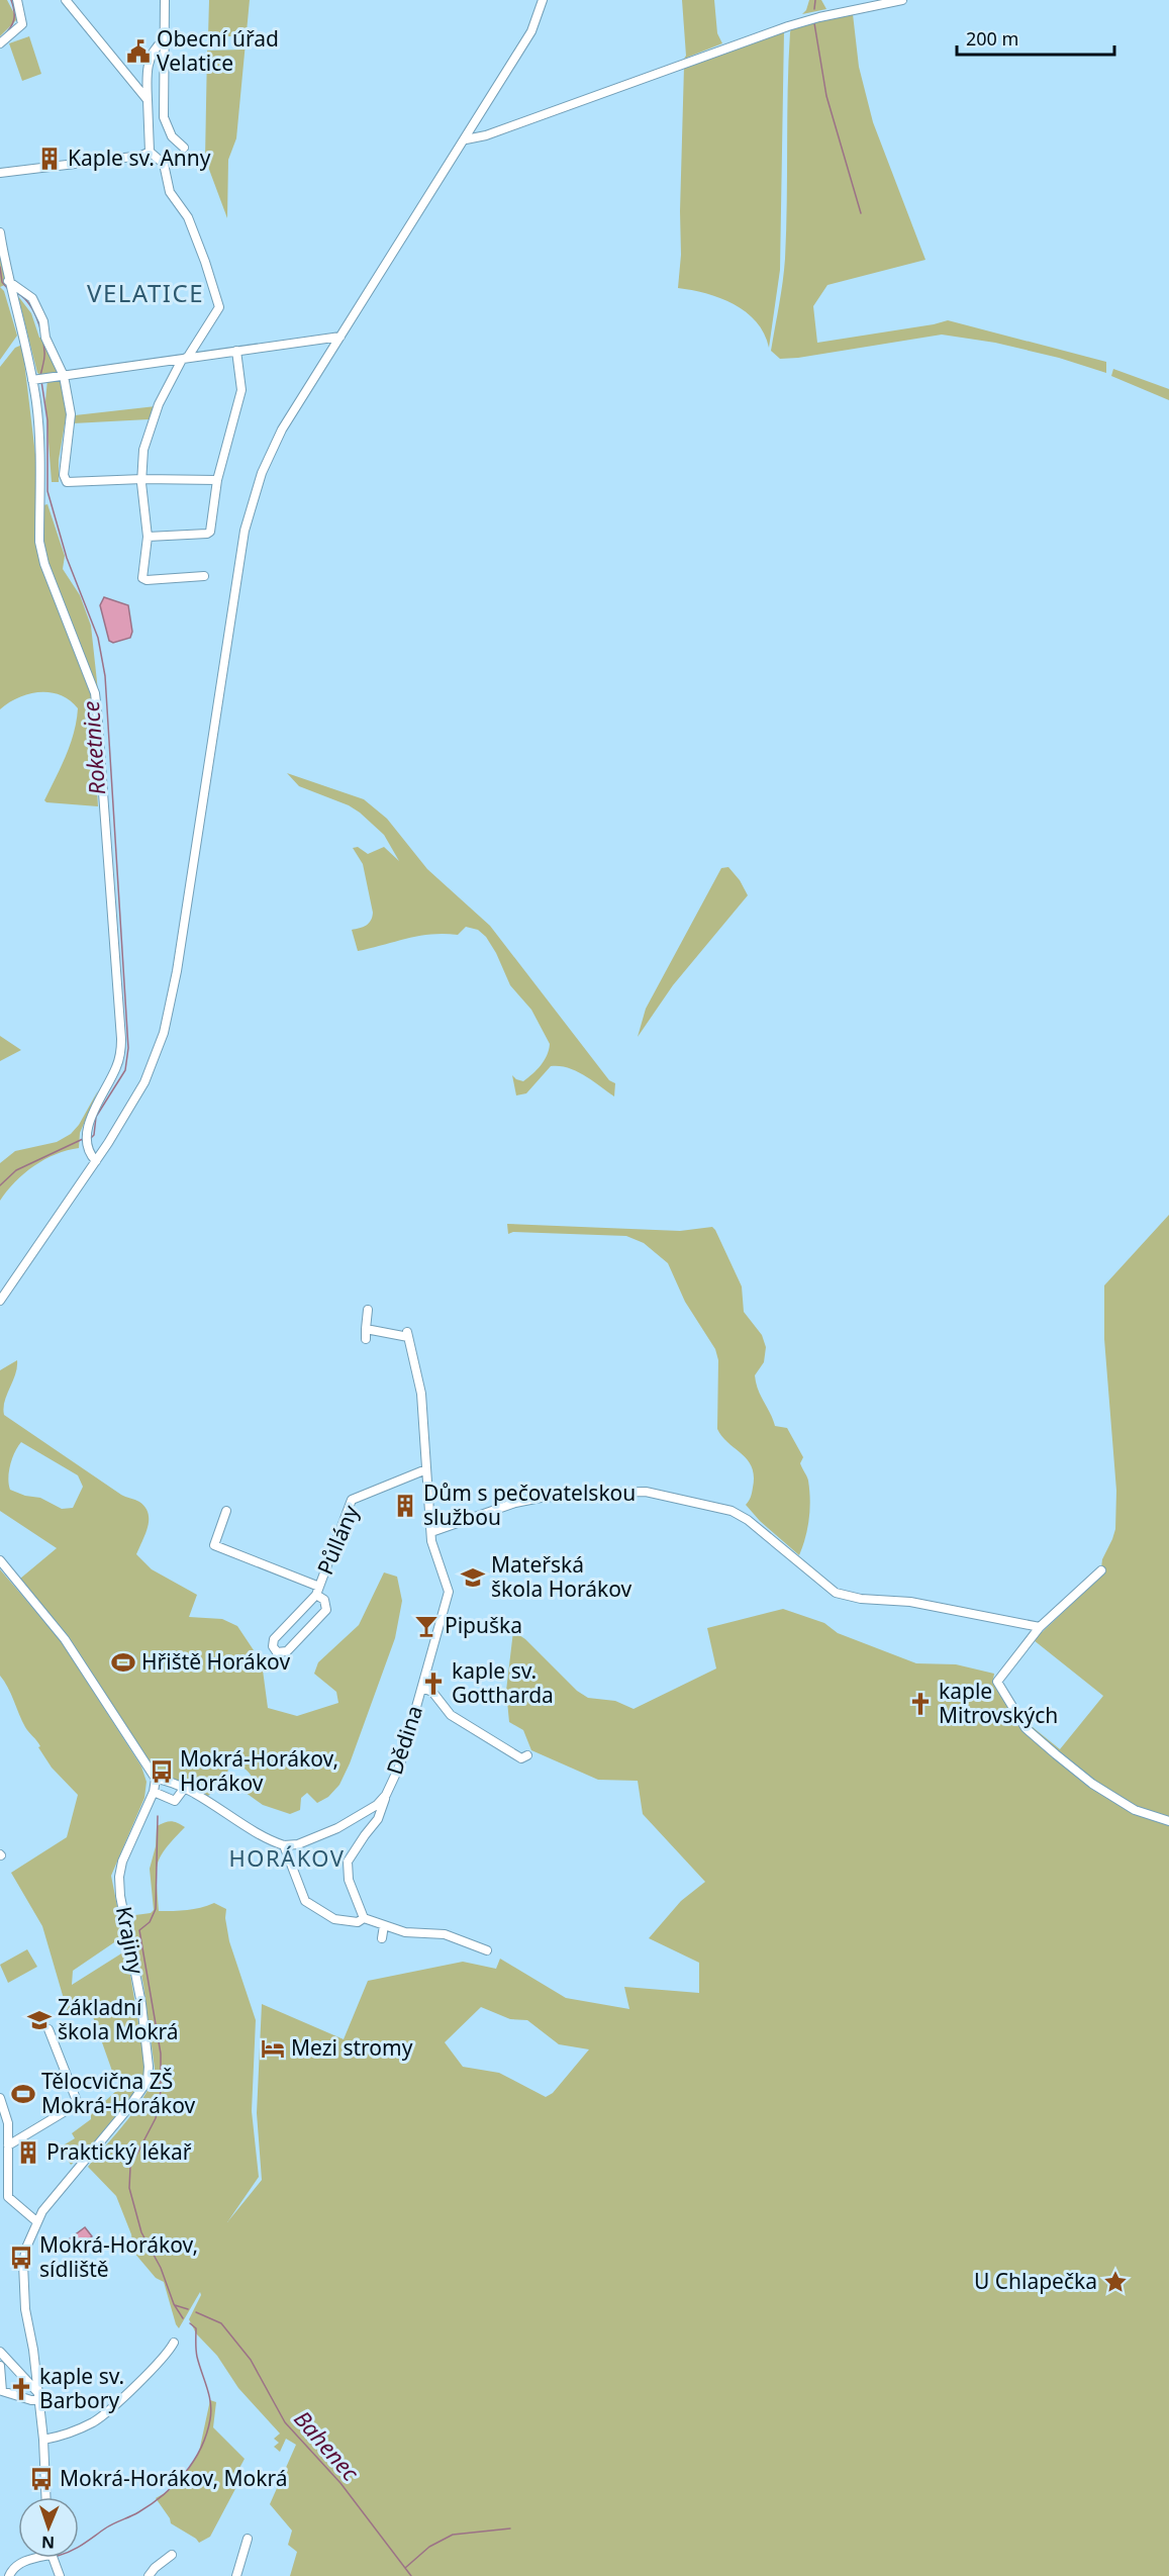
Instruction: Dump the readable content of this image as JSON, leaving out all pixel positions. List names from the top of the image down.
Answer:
{
  "streets": {
    "street": ["Půllány", "Dědina", "Krajiny"]
  },
  "districts": ["VELATICE", "HORÁKOV"],
  "water": ["Roketnice", "Bahenec"],
  "places": {
    "public building": ["Obecní úřad Velatice"],
    "building": ["Kaple sv. Anny", "Dům s pečovatelskou službou", "Praktický lékař"],
    "school or university": ["Mateřská škola Horákov", "Základní škola Mokrá"],
    "bar": ["Pipuška"],
    "sports": ["Hřiště Horákov", "Tělocvična ZŠ Mokrá-Horákov"],
    "church": ["kaple sv. Gottharda", "kaple Mitrovských", "kaple sv. Barbory"],
    "bus stop": ["Mokrá-Horákov, Horákov", "Mokrá-Horákov, sídliště", "Mokrá-Horákov, Mokrá"],
    "hotel": ["Mezi stromy"],
    "place": ["U Chlapečka"]
  },
  "scale_bar": "200 m",
  "north": "bottom"
}
